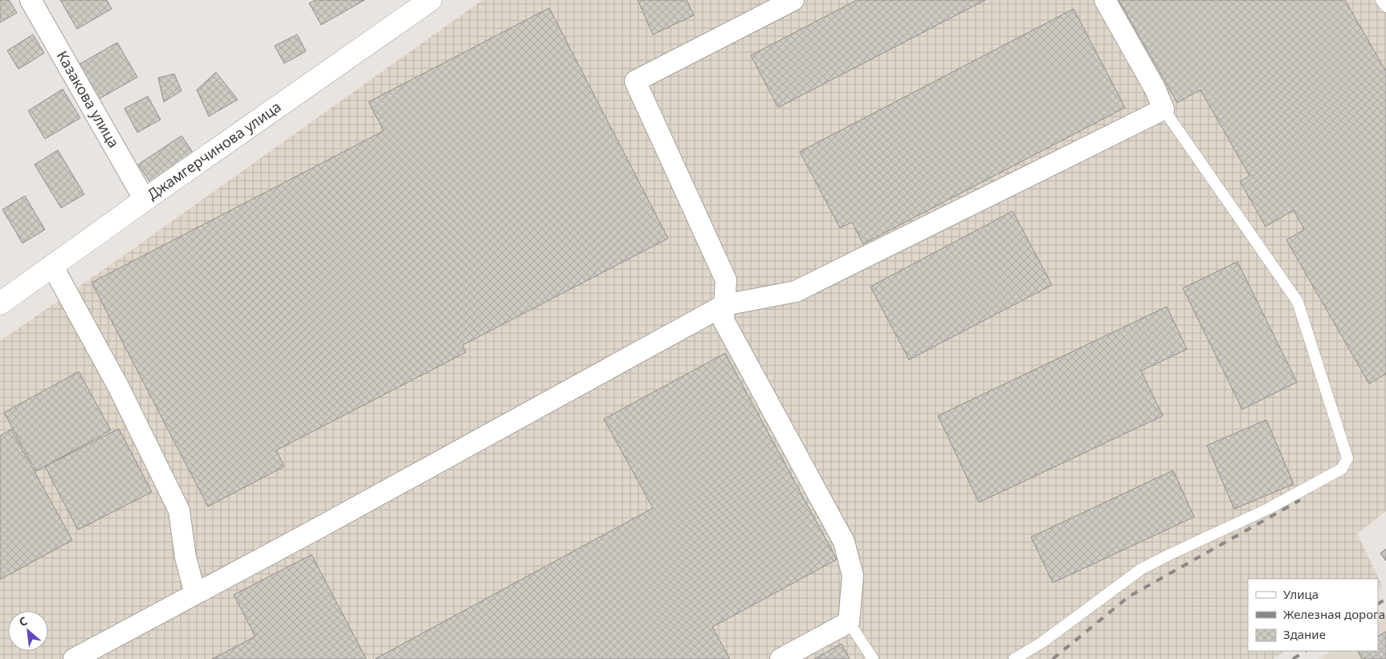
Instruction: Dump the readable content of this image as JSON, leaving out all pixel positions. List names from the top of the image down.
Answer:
{
  "streets": {
    "street": ["Казакова улица", "Джамгерчинова улица"]
  },
  "crossings": [
    ["Казакова улица", "Джамгерчинова улица"]
  ],
  "legend": ["Улица", "Железная дорога", "Здание"],
  "north": "top left"
}
